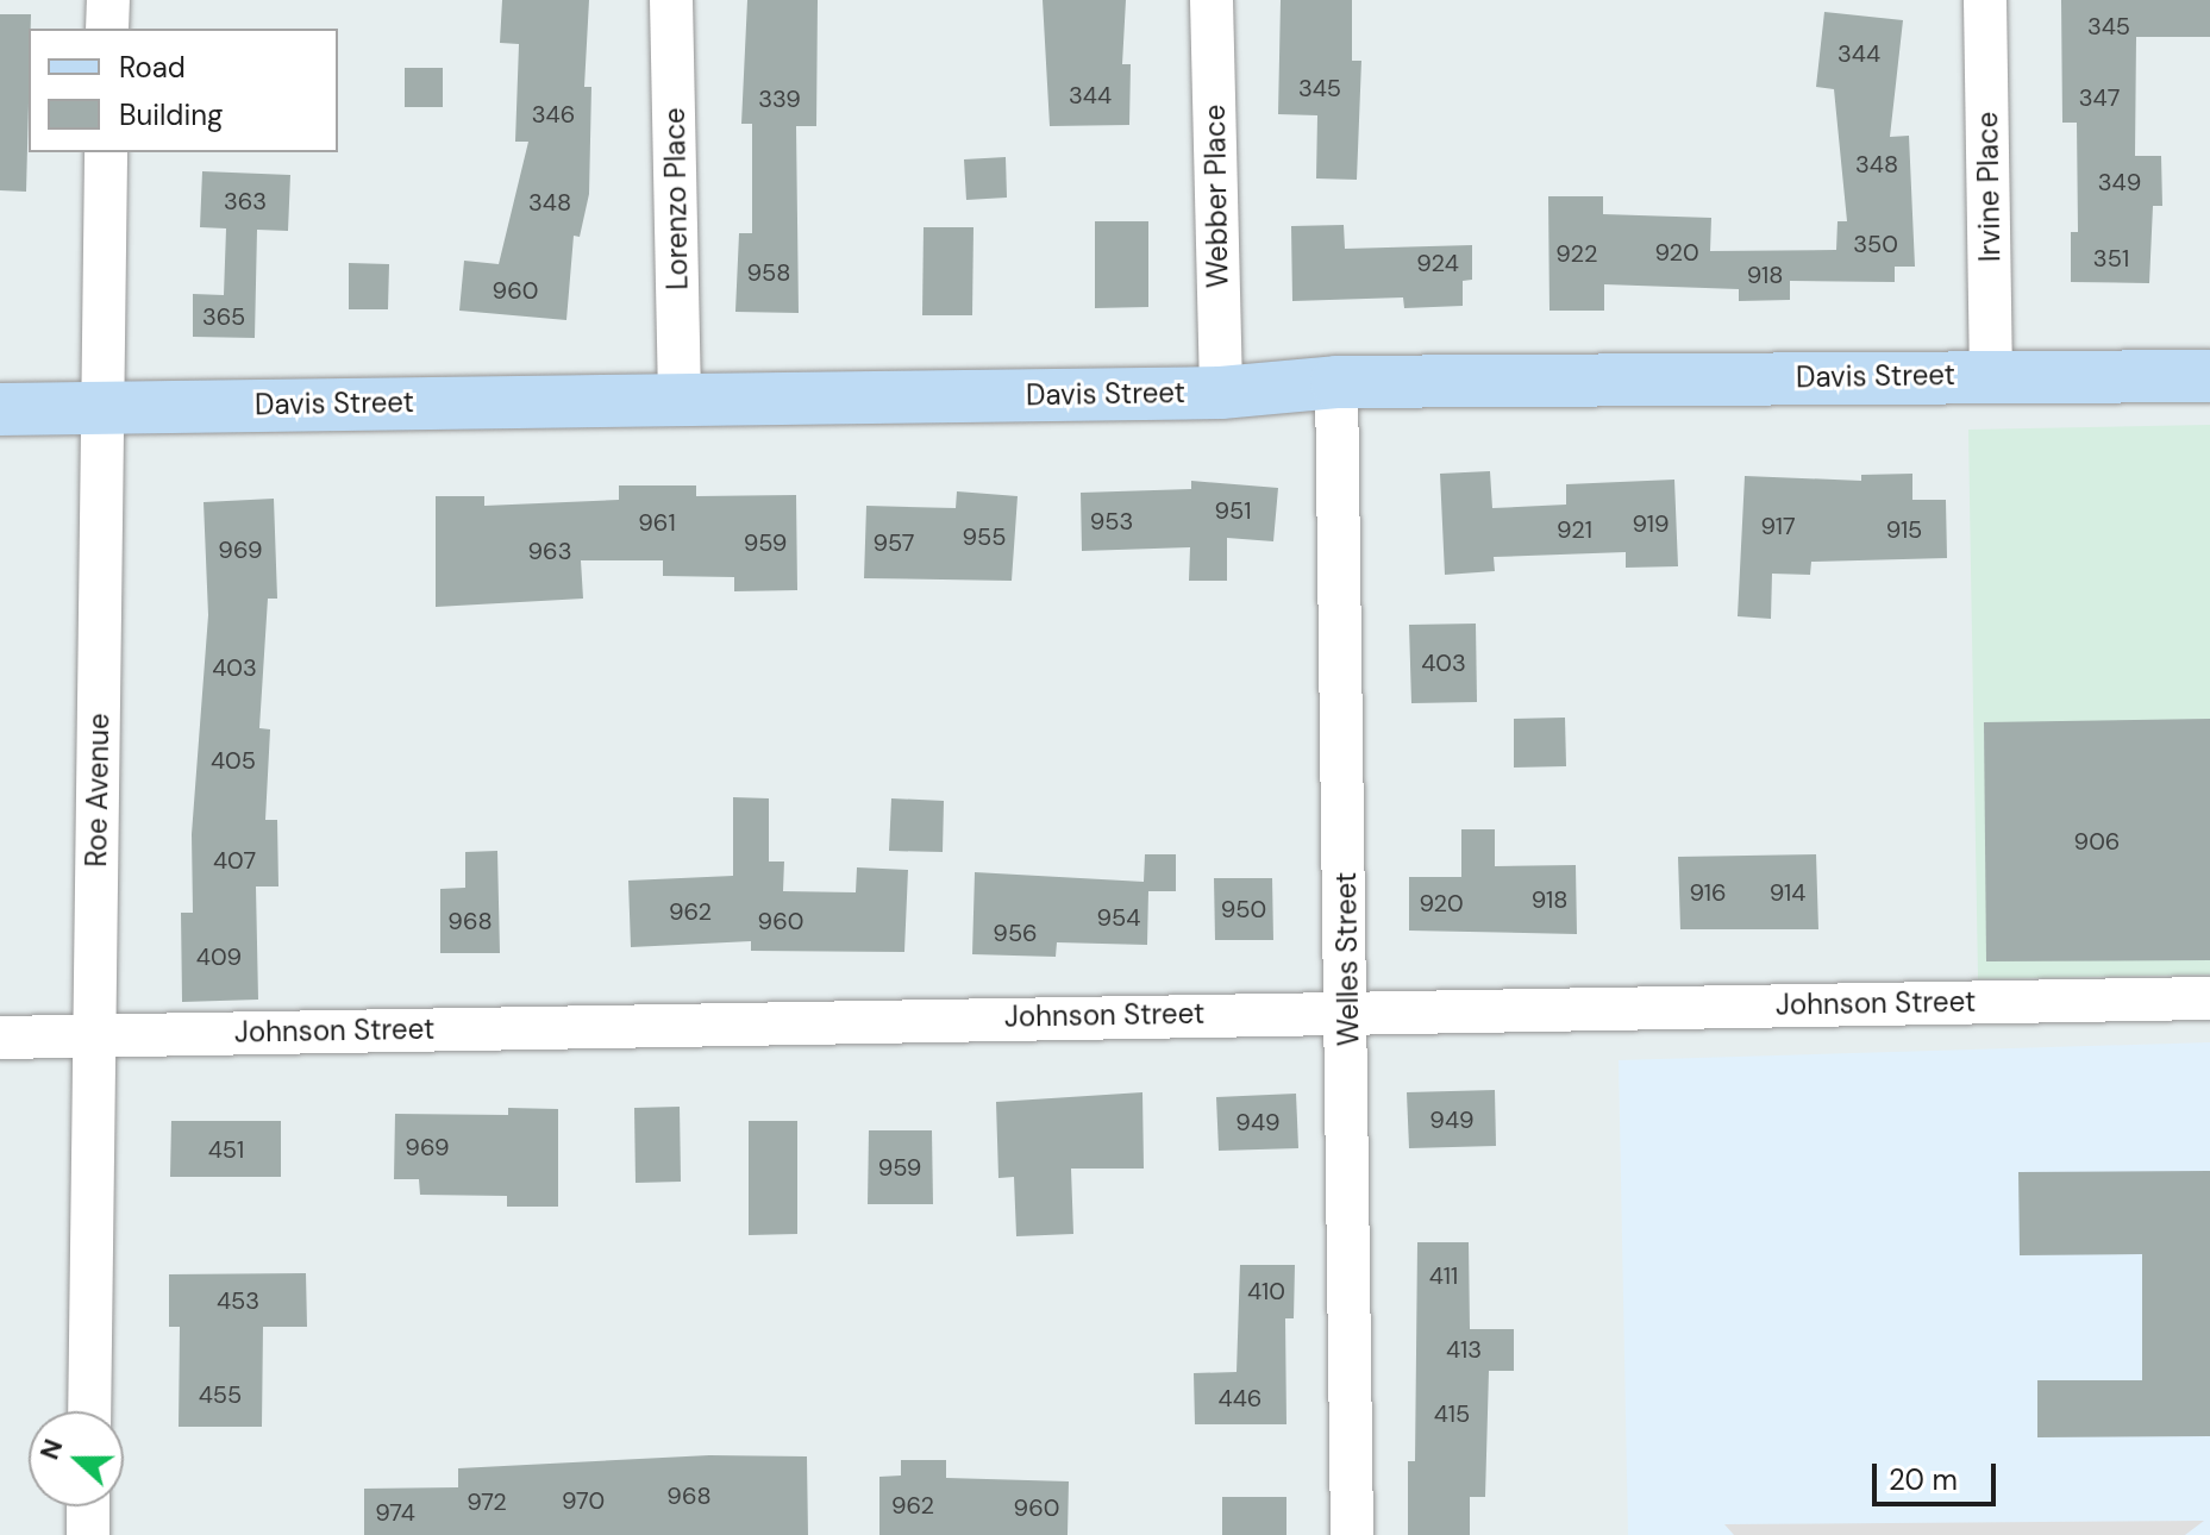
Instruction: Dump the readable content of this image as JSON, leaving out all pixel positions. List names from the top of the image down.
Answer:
{
  "streets": {
    "street": [
      "Irvine Place",
      "Webber Place",
      "Lorenzo Place",
      "Davis Street",
      "Roe Avenue",
      "Welles Street",
      "Johnson Street"
    ]
  },
  "crossings": [
    ["Irvine Place", "Davis Street"],
    ["Webber Place", "Davis Street"],
    ["Lorenzo Place", "Davis Street"],
    ["Davis Street", "Roe Avenue"],
    ["Davis Street", "Welles Street"],
    ["Roe Avenue", "Johnson Street"],
    ["Welles Street", "Johnson Street"]
  ],
  "house_numbers": [
    "345",
    "344",
    "345",
    "344",
    "347",
    "339",
    "346",
    "348",
    "349",
    "363",
    "348",
    "350",
    "920",
    "922",
    "351",
    "924",
    "958",
    "918",
    "960",
    "365",
    "951",
    "953",
    "961",
    "919",
    "917",
    "921",
    "915",
    "955",
    "959",
    "957",
    "969",
    "963",
    "403",
    "403",
    "405",
    "906",
    "407",
    "916",
    "914",
    "918",
    "920",
    "950",
    "962",
    "954",
    "968",
    "960",
    "956",
    "409",
    "949",
    "949",
    "969",
    "451",
    "959",
    "411",
    "410",
    "453",
    "413",
    "455",
    "446",
    "415",
    "968",
    "970",
    "972",
    "962",
    "960",
    "974"
  ],
  "legend": ["Road", "Building"],
  "scale_bar": "20 m",
  "north": "left"
}
